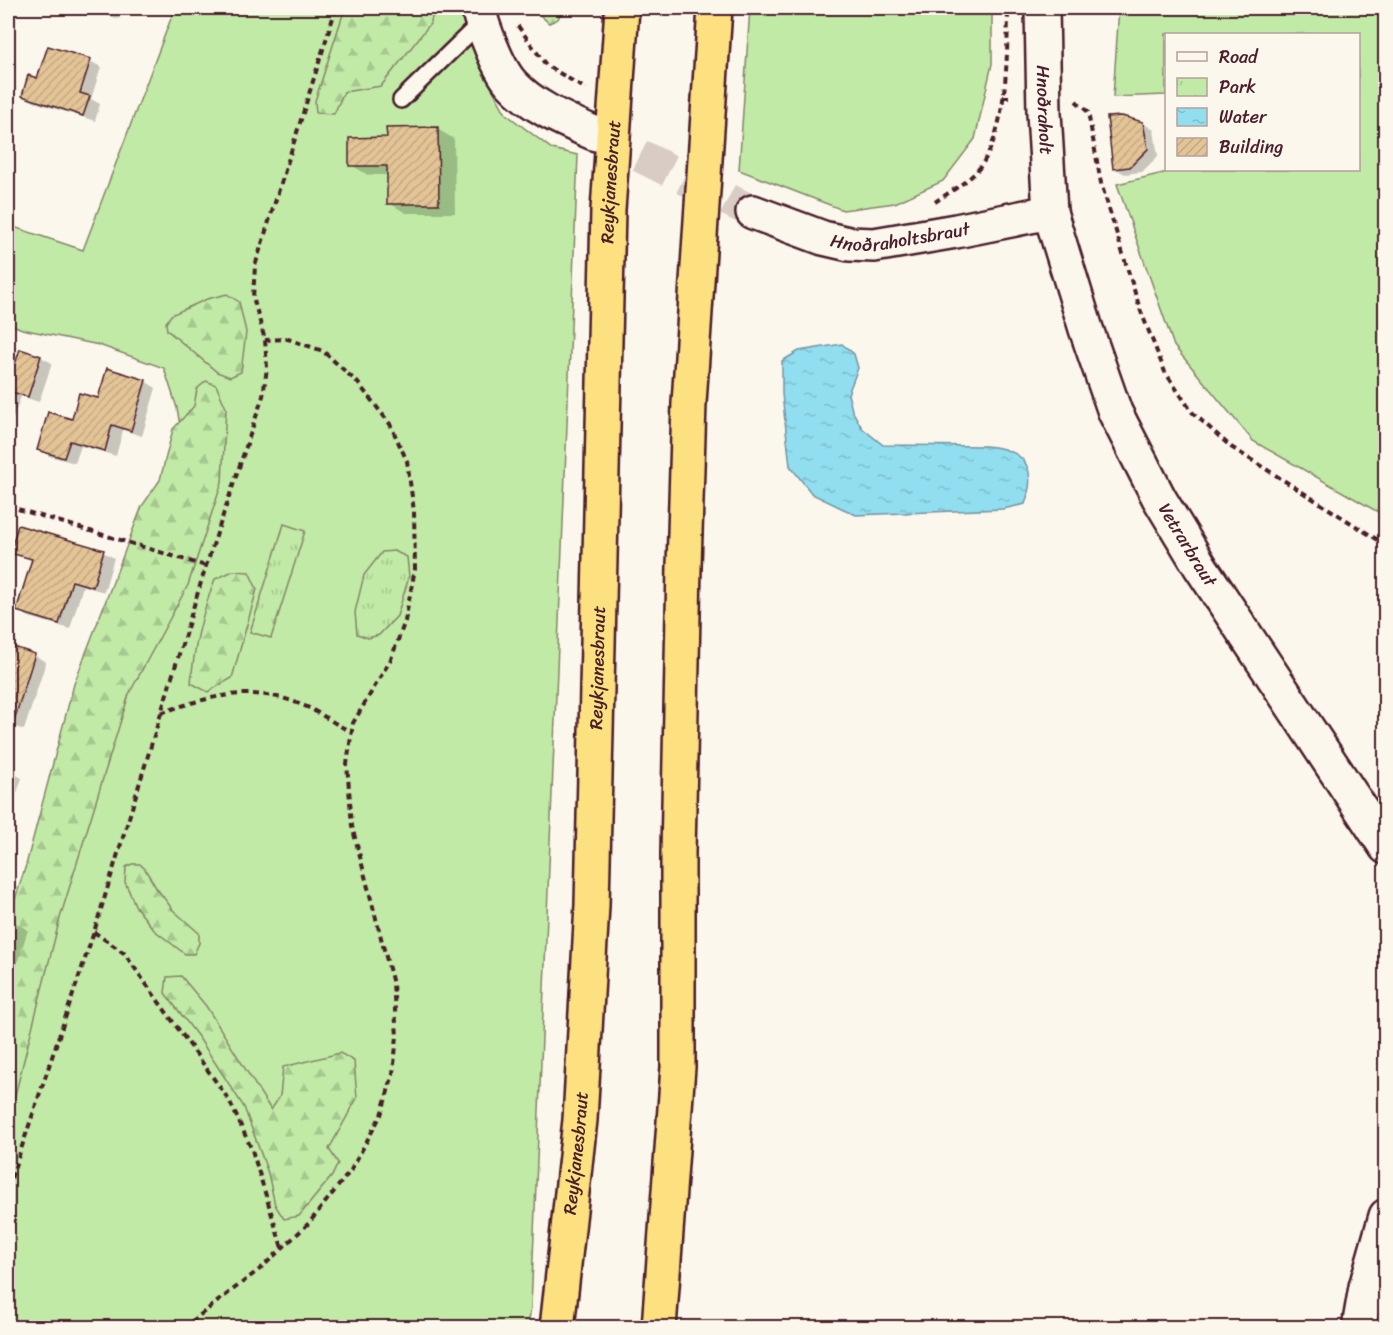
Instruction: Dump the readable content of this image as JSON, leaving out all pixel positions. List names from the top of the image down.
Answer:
{
  "streets": {
    "highway": ["Reykjanesbraut"],
    "street": ["Hnoðraholt", "Hnoðraholtsbraut", "Vetrarbraut"]
  },
  "crossings": [
    ["Hnoðraholt", "Hnoðraholtsbraut"],
    ["Hnoðraholt", "Vetrarbraut"],
    ["Hnoðraholtsbraut", "Vetrarbraut"]
  ],
  "legend": [
    "Road",
    "Park",
    "Water",
    "Building"
  ]
}
